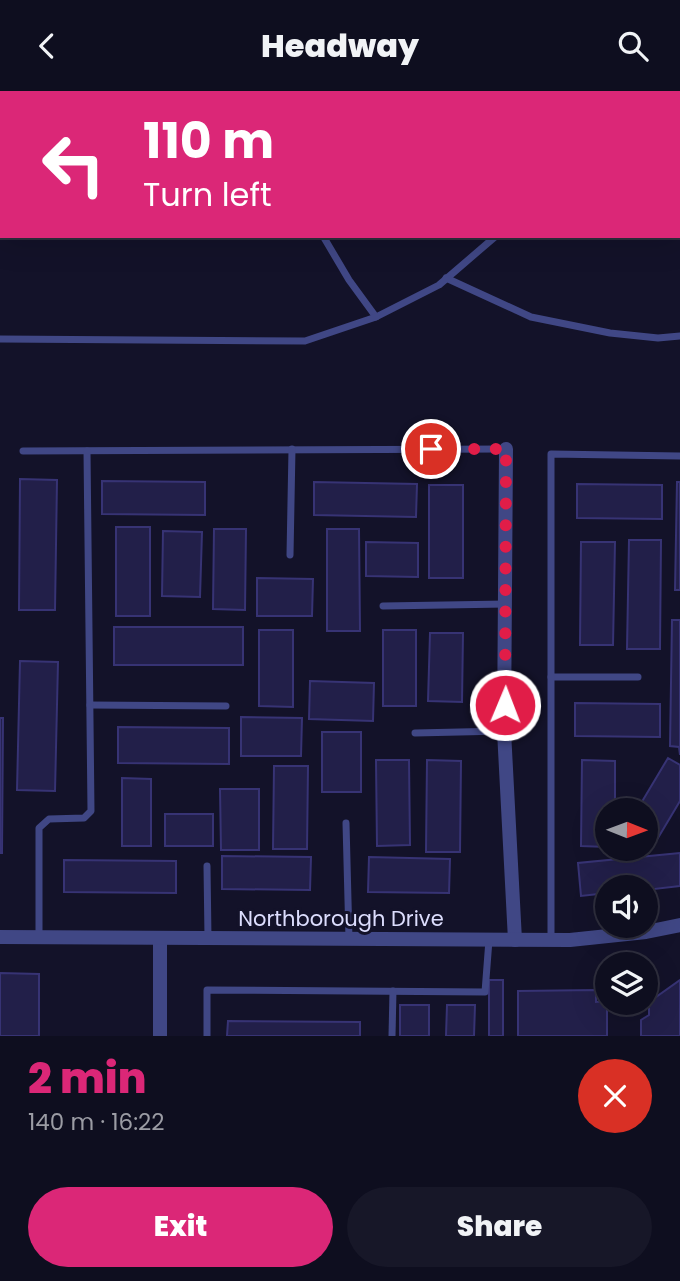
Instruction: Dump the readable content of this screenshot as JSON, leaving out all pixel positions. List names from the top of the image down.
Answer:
{
  "streets": {
    "street": ["Northborough Drive"]
  },
  "north": "right",
  "page": {
    "header": "Headway",
    "turn": ["110 m", "Turn left"],
    "heading": ["2 min", "140 m · 16:22"],
    "buttons": ["Exit", "Share"]
  }
}
